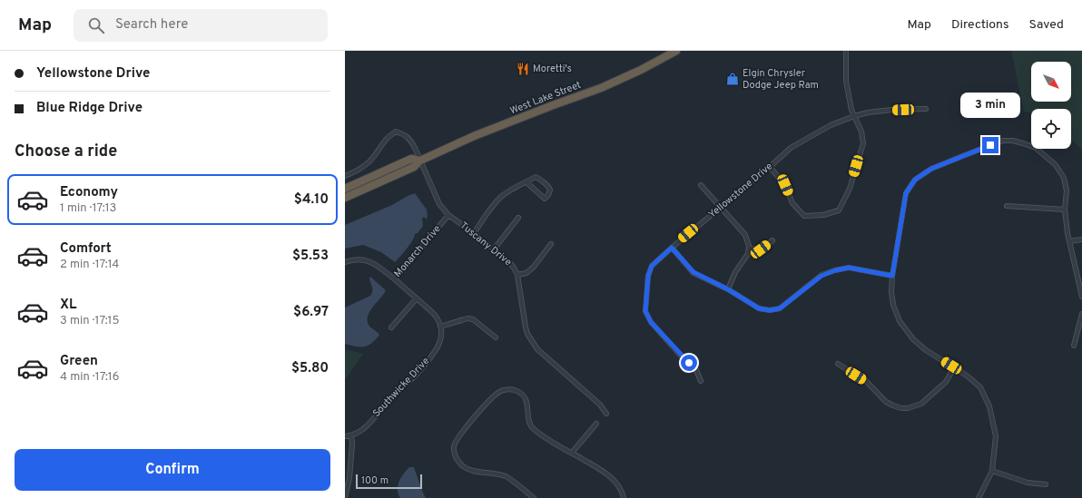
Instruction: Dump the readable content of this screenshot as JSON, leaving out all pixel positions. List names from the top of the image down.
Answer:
{
  "streets": {
    "highway": ["West Lake Street"],
    "street": [
      "Yellowstone Drive",
      "Tuscany Drive",
      "Monarch Drive",
      "Southwicke Drive"
    ]
  },
  "crossings": [
    ["West Lake Street", "Tuscany Drive"],
    ["Tuscany Drive", "Monarch Drive"]
  ],
  "places": {
    "restaurant": ["Moretti's"],
    "shop": ["Elgin Chrysler Dodge Jeep Ram"]
  },
  "scale_bar": "100 m",
  "north": "bottom right",
  "page": {
    "header": "Map",
    "search": "Search here",
    "nav": ["Map", "Directions", "Saved"],
    "banner": ["Yellowstone Drive", "Blue Ridge Drive"],
    "bubble": "3 min",
    "heading": "Choose a ride",
    "list": [
      {
        "name": "Economy",
        "note": "1 min · 17:13",
        "value": "$4.10"
      },
      {
        "name": "Comfort",
        "note": "2 min · 17:14",
        "value": "$5.53"
      },
      {
        "name": "XL",
        "note": "3 min · 17:15",
        "value": "$6.97"
      },
      {
        "name": "Green",
        "note": "4 min · 17:16",
        "value": "$5.80"
      }
    ],
    "buttons": "Confirm",
    "scale": "100 m"
  }
}
